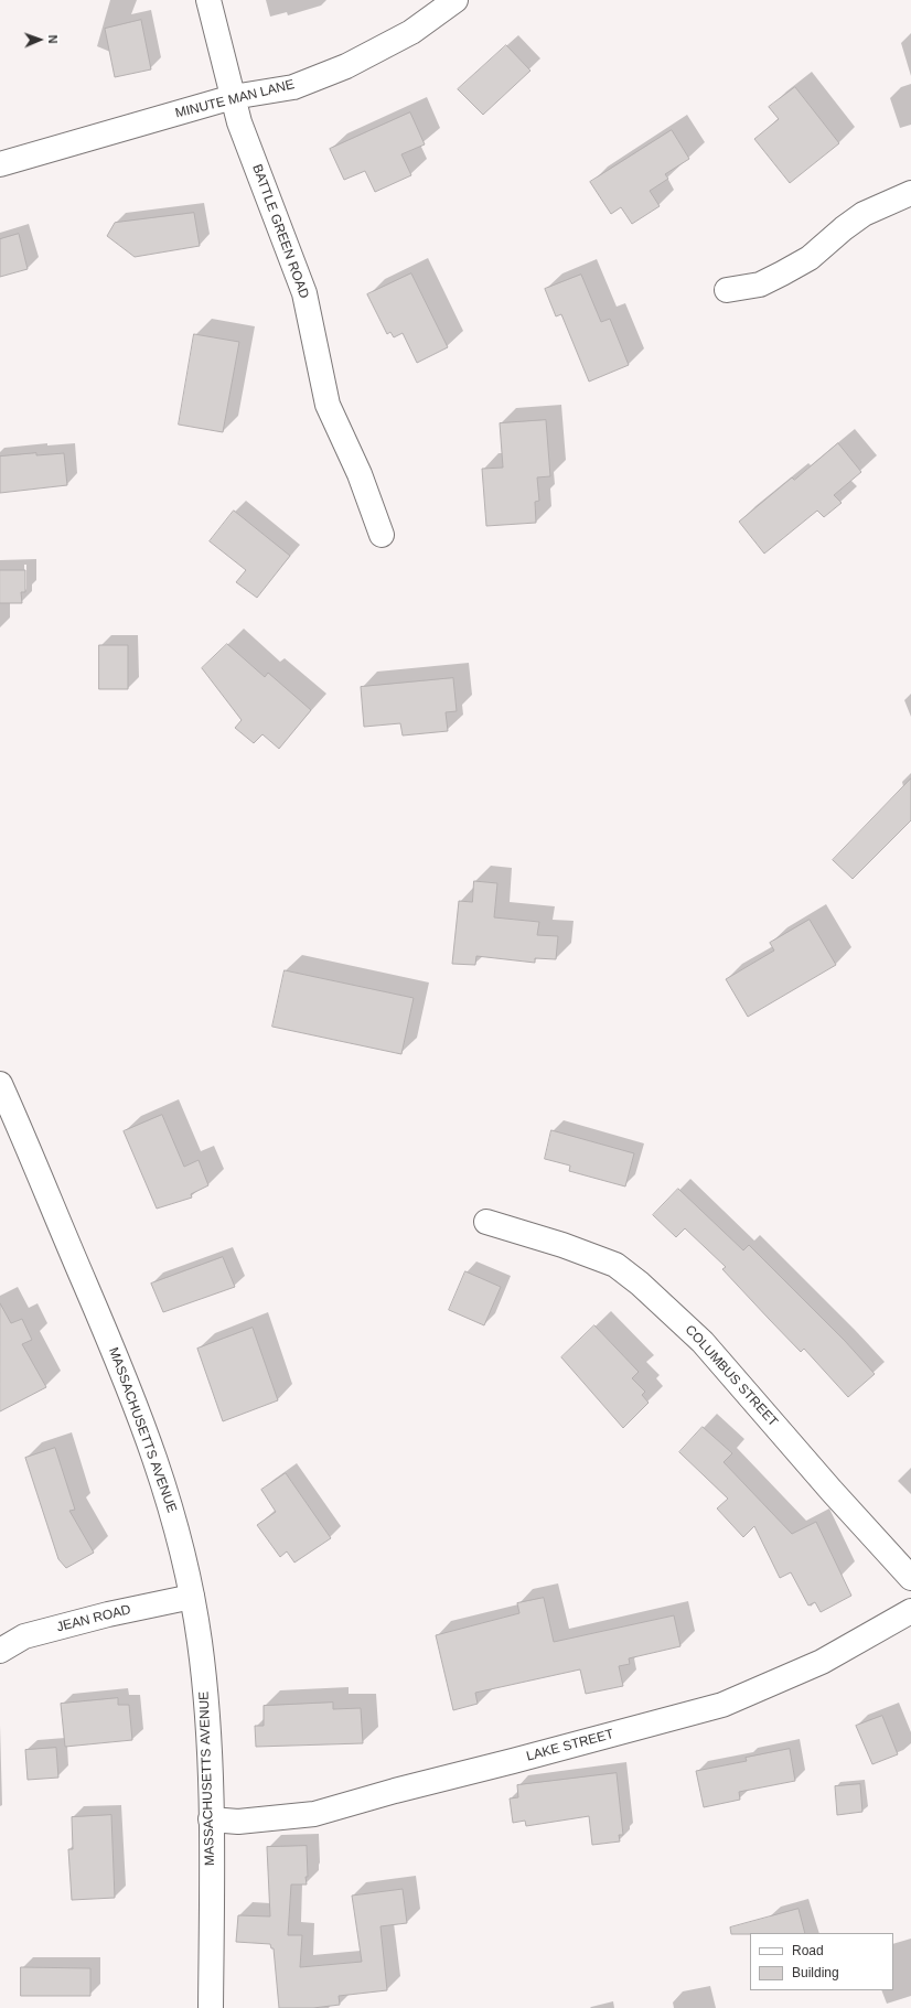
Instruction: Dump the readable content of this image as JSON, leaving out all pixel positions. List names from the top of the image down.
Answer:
{
  "streets": {
    "street": [
      "MINUTE MAN LANE",
      "BATTLE GREEN ROAD",
      "COLUMBUS STREET",
      "MASSACHUSETTS AVENUE",
      "JEAN ROAD",
      "LAKE STREET"
    ]
  },
  "crossings": [
    ["MINUTE MAN LANE", "BATTLE GREEN ROAD"],
    ["MASSACHUSETTS AVENUE", "JEAN ROAD"],
    ["MASSACHUSETTS AVENUE", "LAKE STREET"]
  ],
  "legend": ["Road", "Building"],
  "north": "right"
}
